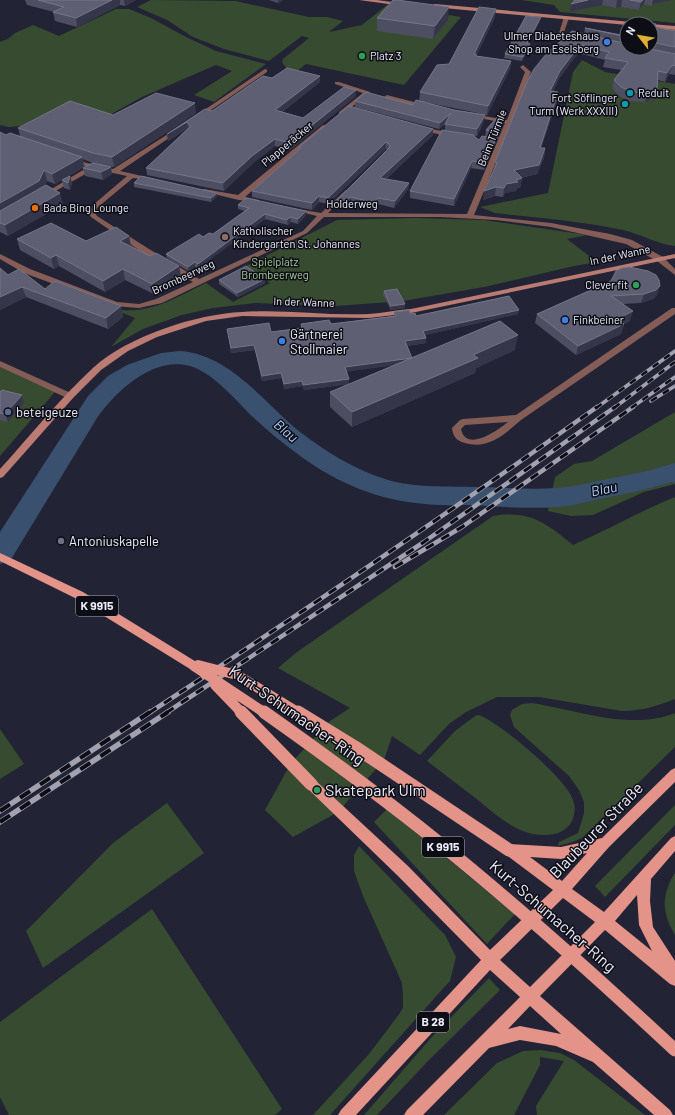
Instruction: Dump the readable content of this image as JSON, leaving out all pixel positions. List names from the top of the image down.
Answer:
{
  "streets": {
    "main road": [
      "K 9915",
      "Kurt-Schumacher-Ring",
      "Blaubeurer Straße",
      "B 28"
    ],
    "street": [
      "Beim Türmle",
      "Plapperäcker",
      "Holderweg",
      "In der Wanne",
      "Brombeerweg"
    ]
  },
  "crossings": [
    ["Beim Türmle", "Holderweg"],
    ["Holderweg", "In der Wanne"],
    ["Holderweg", "Brombeerweg"],
    ["Kurt-Schumacher-Ring", "Blaubeurer Straße"],
    ["Blaubeurer Straße", "B 28"]
  ],
  "water": ["Blau"],
  "parks": ["Spielplatz Brombeerweg"],
  "places": [
    "Ulmer Diabeteshaus Shop am Eselsberg",
    "Platz 3",
    "Reduit",
    "Fort Söflinger Turm (Werk XXXIII)",
    "Bada Bing Lounge",
    "Katholischer Kindergarten St. Johannes",
    "Clever fit",
    "Finkbeiner",
    "Gärtnerei Stollmaier",
    "beteigeuze",
    "Antoniuskapelle",
    "Skatepark Ulm"
  ],
  "north": "top left"
}
